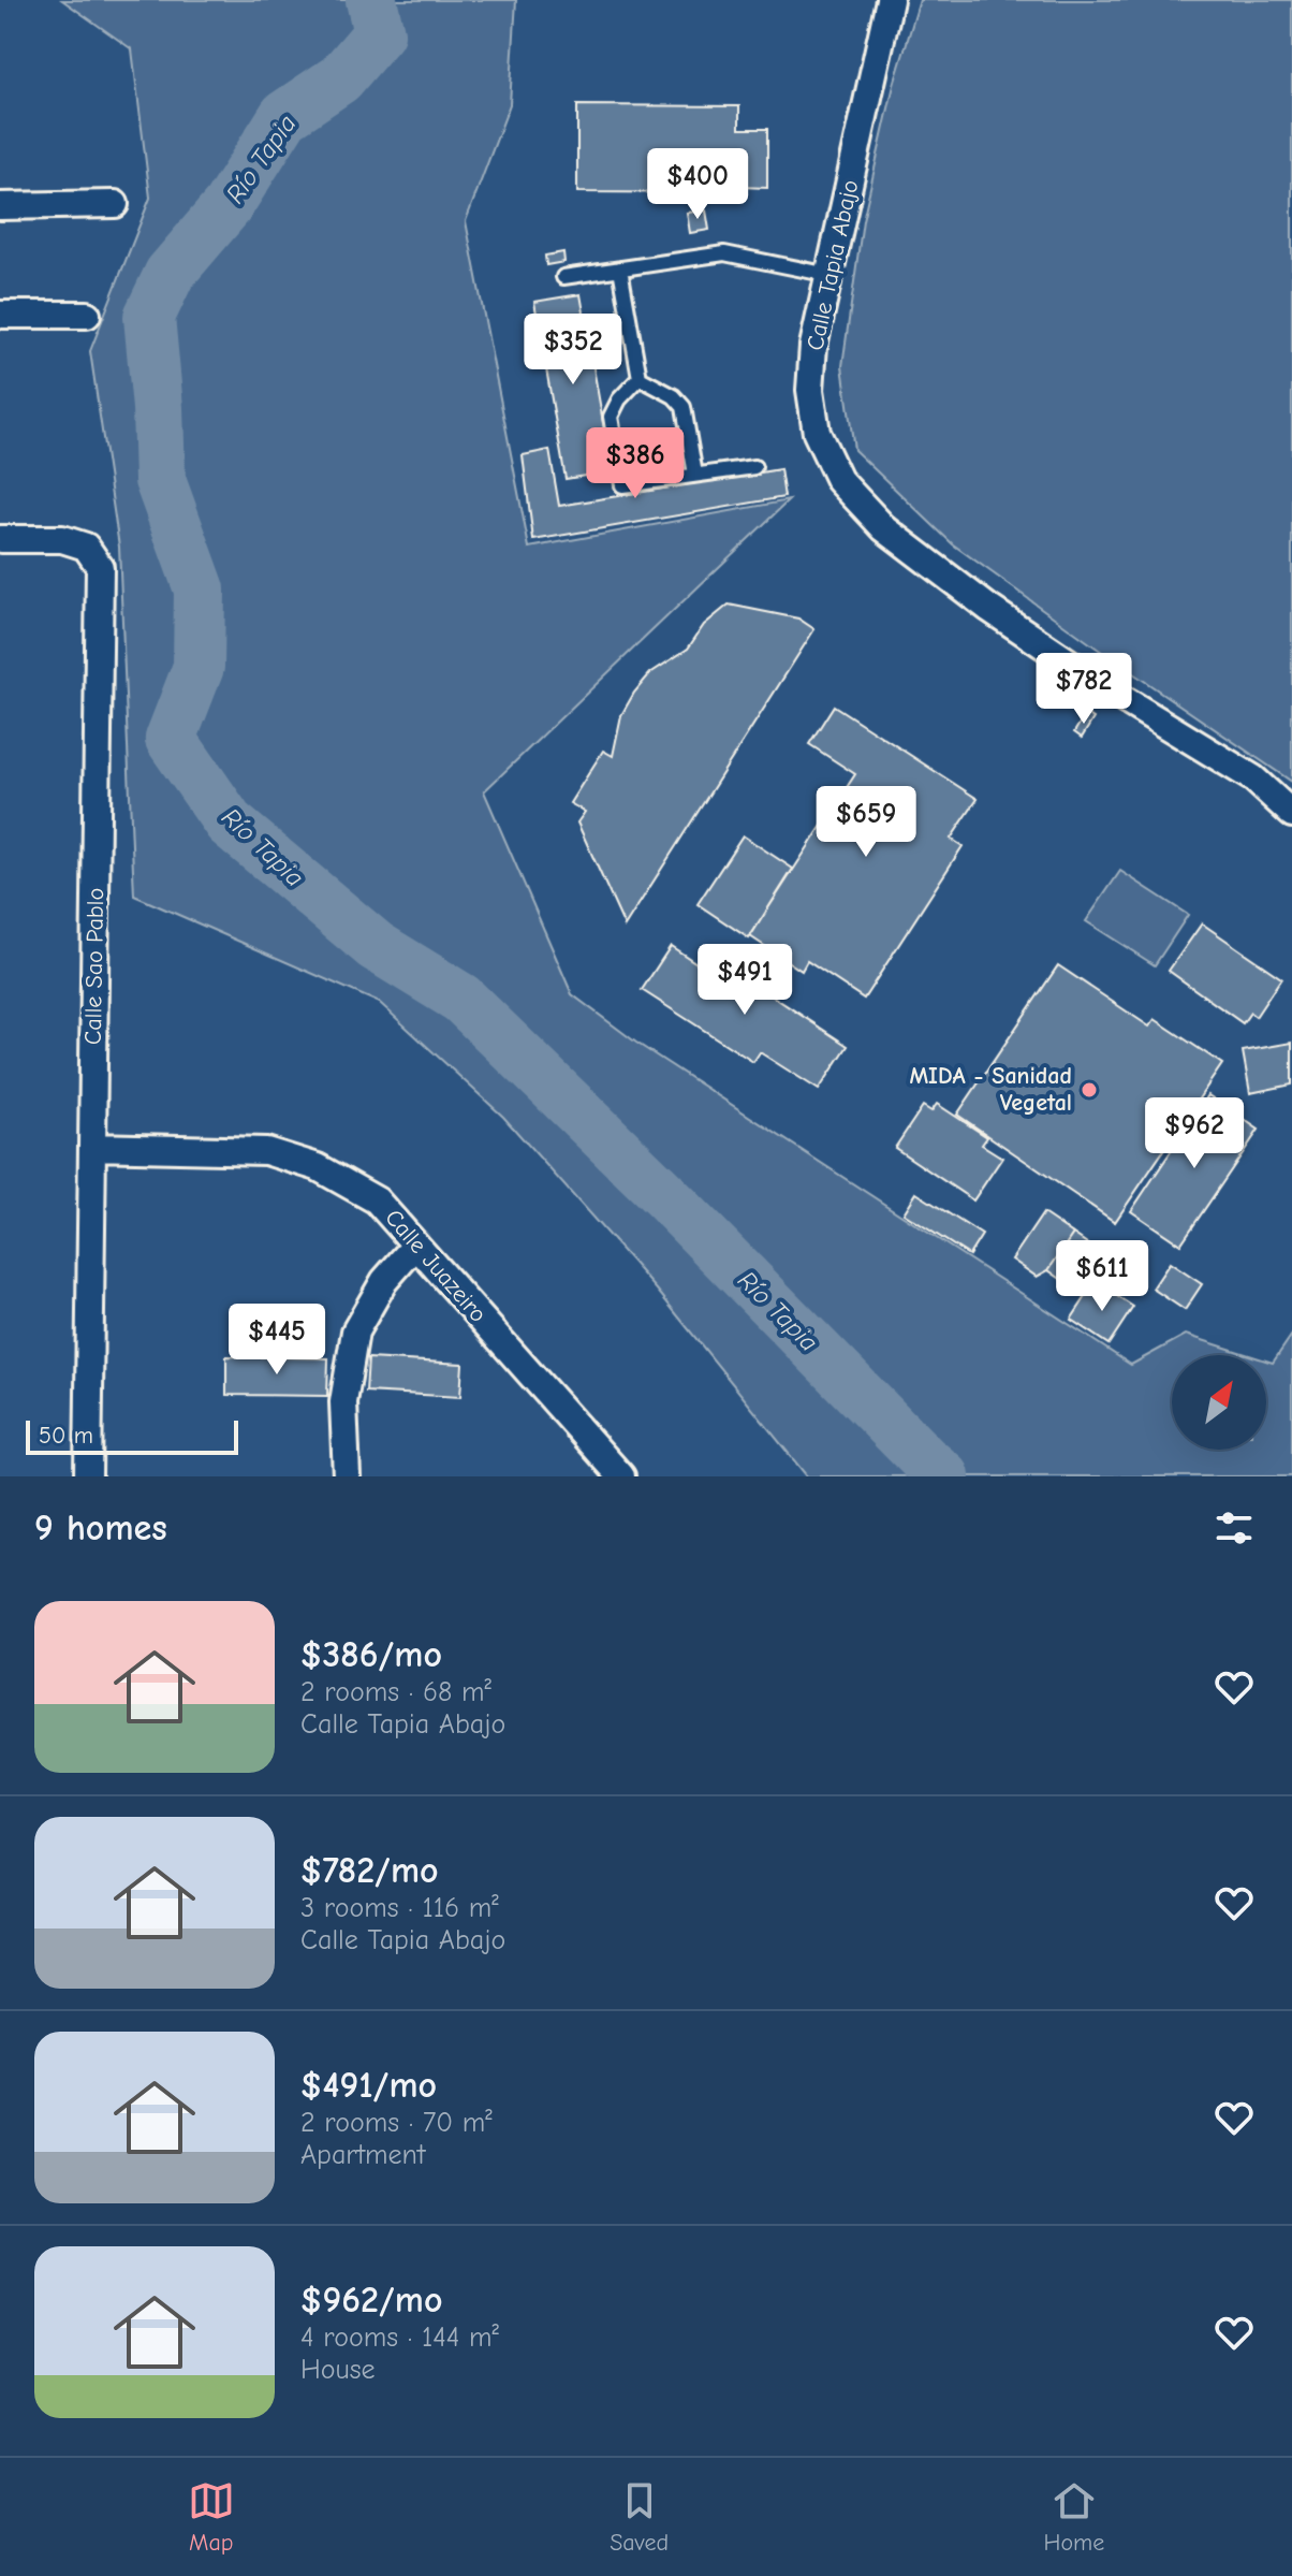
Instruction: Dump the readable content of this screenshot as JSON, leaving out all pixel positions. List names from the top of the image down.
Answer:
{
  "streets": {
    "street": ["Calle Tapia Abajo", "Calle Sao Pablo", "Calle Juazeiro"]
  },
  "crossings": [
    ["Calle Sao Pablo", "Calle Juazeiro"]
  ],
  "water": ["Río Tapia"],
  "places": ["MIDA - Sanidad Vegetal"],
  "scale_bar": "50 m",
  "north": "top right",
  "page": {
    "price": [
      "$400",
      "$352",
      "$386",
      "$782",
      "$659",
      "$491",
      "$962",
      "$611",
      "$445"
    ],
    "scale": "50 m",
    "heading": "9 homes",
    "list": [
      {
        "name": "$386/mo",
        "note": "2 rooms · 68 m² · Calle Tapia Abajo"
      },
      {
        "name": "$782/mo",
        "note": "3 rooms · 116 m² · Calle Tapia Abajo"
      },
      {
        "name": "$491/mo",
        "note": "2 rooms · 70 m² · Apartment"
      },
      {
        "name": "$962/mo",
        "note": "4 rooms · 144 m² · House"
      }
    ],
    "tabs": ["Map", "Saved", "Home"]
  }
}
